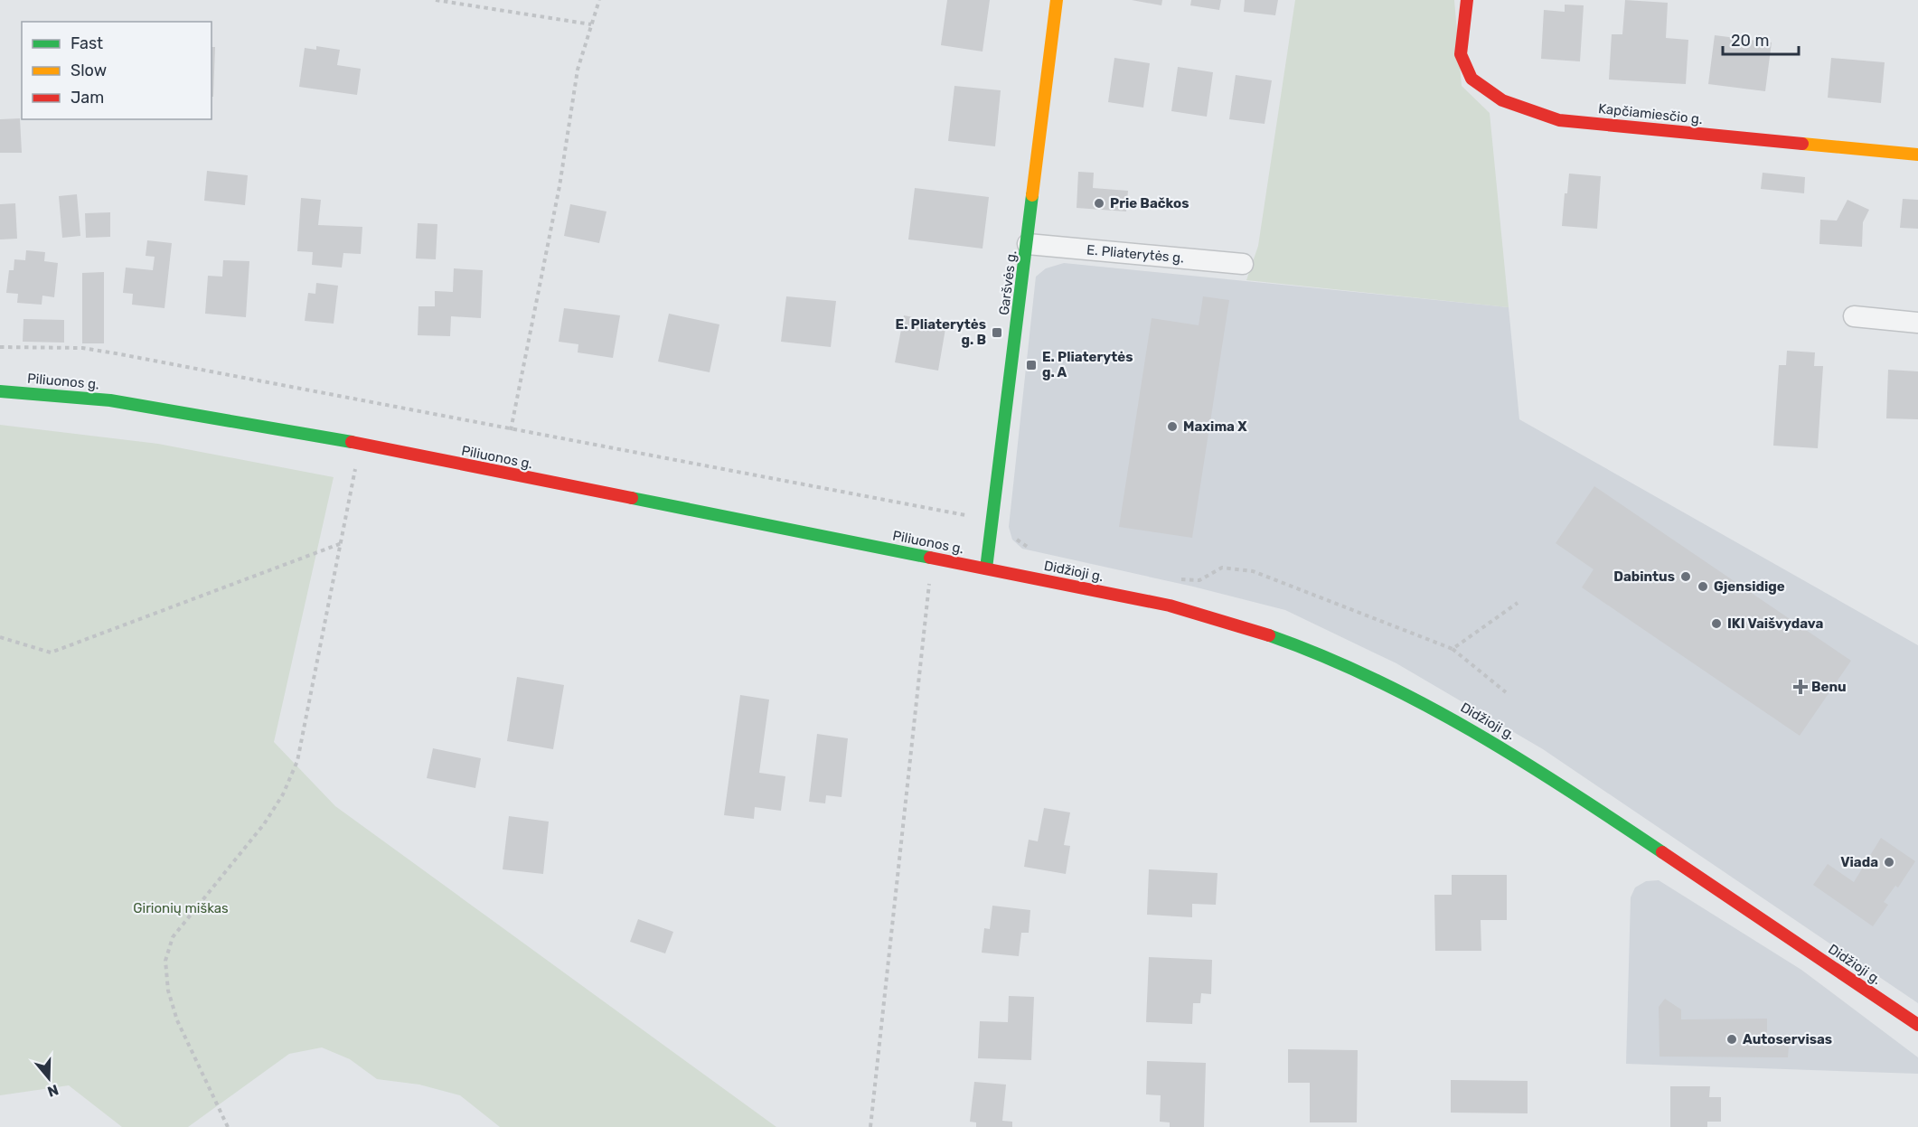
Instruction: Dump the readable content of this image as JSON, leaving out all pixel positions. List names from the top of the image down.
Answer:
{
  "streets": {
    "main road": [
      "Kapčiamiesčio g.",
      "Garšvės g.",
      "Piliuonos g.",
      "Didžioji g."
    ],
    "street": ["E. Pliaterytės g."]
  },
  "crossings": [
    ["E. Pliaterytės g.", "Garšvės g."],
    ["Garšvės g.", "Piliuonos g."],
    ["Garšvės g.", "Didžioji g."],
    ["Piliuonos g.", "Didžioji g."]
  ],
  "parks": ["Girionių miškas"],
  "places": {
    "other": [
      "Prie Bačkos",
      "Maxima X",
      "Dabintus",
      "Gjensidige",
      "IKI Vaišvydava",
      "Viada",
      "Autoservisas"
    ],
    "transit": ["E. Pliaterytės g. B", "E. Pliaterytės g. A"],
    "health": ["Benu"]
  },
  "legend": ["Fast", "Slow", "Jam"],
  "scale_bar": "20 m",
  "north": "bottom"
}
